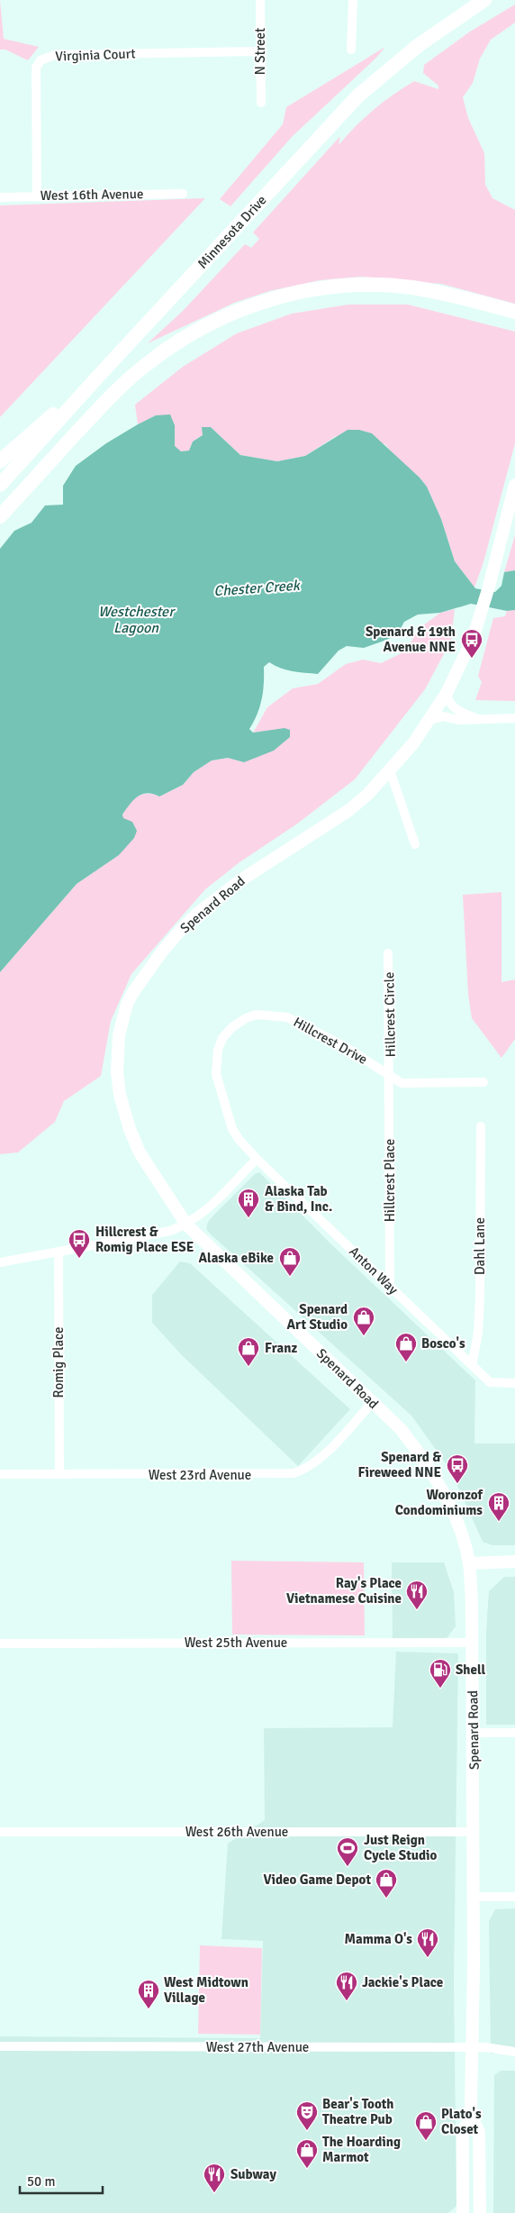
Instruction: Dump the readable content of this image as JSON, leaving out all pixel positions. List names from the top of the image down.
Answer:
{
  "streets": {
    "main road": ["Minnesota Drive", "Spenard Road"],
    "street": [
      "N Street",
      "Virginia Court",
      "West 16th Avenue",
      "Hillcrest Circle",
      "Hillcrest Drive",
      "Hillcrest Place",
      "Dahl Lane",
      "Anton Way",
      "Romig Place",
      "West 23rd Avenue",
      "West 25th Avenue",
      "West 26th Avenue",
      "West 27th Avenue"
    ]
  },
  "crossings": [
    ["N Street", "Virginia Court"],
    ["Virginia Court", "West 16th Avenue"],
    ["Spenard Road", "West 23rd Avenue"],
    ["Spenard Road", "West 25th Avenue"],
    ["Spenard Road", "West 26th Avenue"],
    ["Spenard Road", "West 27th Avenue"],
    ["Hillcrest Circle", "Hillcrest Drive"],
    ["Hillcrest Circle", "Hillcrest Place"],
    ["Hillcrest Drive", "Hillcrest Place"],
    ["Hillcrest Drive", "Anton Way"],
    ["Hillcrest Place", "Anton Way"],
    ["Dahl Lane", "Anton Way"],
    ["Romig Place", "West 23rd Avenue"]
  ],
  "water": ["Chester Creek", "Westchester Lagoon"],
  "places": {
    "bus stop": ["Spenard & 19th Avenue NNE", "Hillcrest & Romig Place ESE", "Spenard & Fireweed NNE"],
    "building": ["Alaska Tab & Bind, Inc.", "Woronzof Condominiums", "West Midtown Village"],
    "shop": [
      "Alaska eBike",
      "Spenard Art Studio",
      "Bosco's",
      "Franz",
      "Video Game Depot",
      "Plato's Closet",
      "The Hoarding Marmot"
    ],
    "restaurant": [
      "Ray's Place Vietnamese Cuisine",
      "Mamma O's",
      "Jackie's Place",
      "Subway"
    ],
    "fuel station": ["Shell"],
    "sports": ["Just Reign Cycle Studio"],
    "theatre": ["Bear's Tooth Theatre Pub"]
  },
  "scale_bar": "50 m"
}
